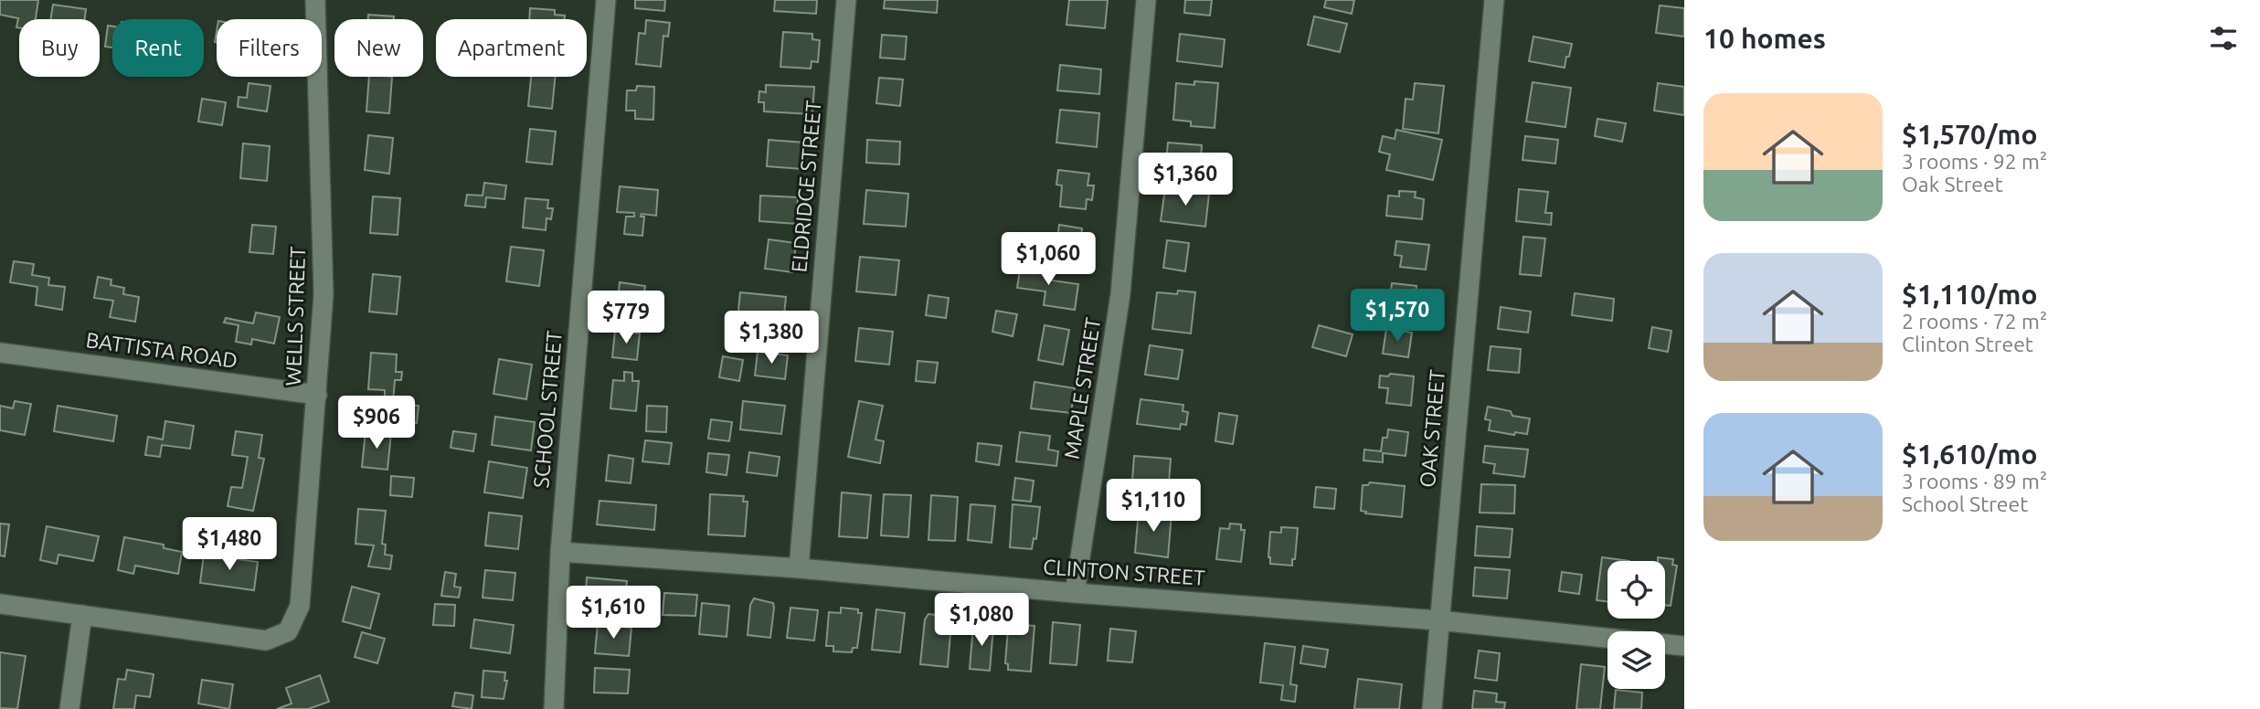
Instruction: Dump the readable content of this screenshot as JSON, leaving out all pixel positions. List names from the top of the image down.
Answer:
{
  "streets": {
    "street": [
      "ELDRIDGE STREET",
      "WELLS STREET",
      "BATTISTA ROAD",
      "MAPLE STREET",
      "SCHOOL STREET",
      "OAK STREET",
      "CLINTON STREET"
    ]
  },
  "crossings": [
    ["ELDRIDGE STREET", "CLINTON STREET"],
    ["WELLS STREET", "BATTISTA ROAD"],
    ["MAPLE STREET", "CLINTON STREET"],
    ["SCHOOL STREET", "CLINTON STREET"],
    ["OAK STREET", "CLINTON STREET"]
  ],
  "page": {
    "heading": "10 homes",
    "chip": [
      "Buy",
      "Rent",
      "Filters",
      "New",
      "Apartment"
    ],
    "list": [
      {
        "name": "$1,570/mo",
        "note": "3 rooms · 92 m² · Oak Street"
      },
      {
        "name": "$1,110/mo",
        "note": "2 rooms · 72 m² · Clinton Street"
      },
      {
        "name": "$1,610/mo",
        "note": "3 rooms · 89 m² · School Street"
      }
    ],
    "price": [
      "$1,360",
      "$1,060",
      "$1,570",
      "$779",
      "$1,380",
      "$906",
      "$1,110",
      "$1,480",
      "$1,610",
      "$1,080"
    ]
  }
}
